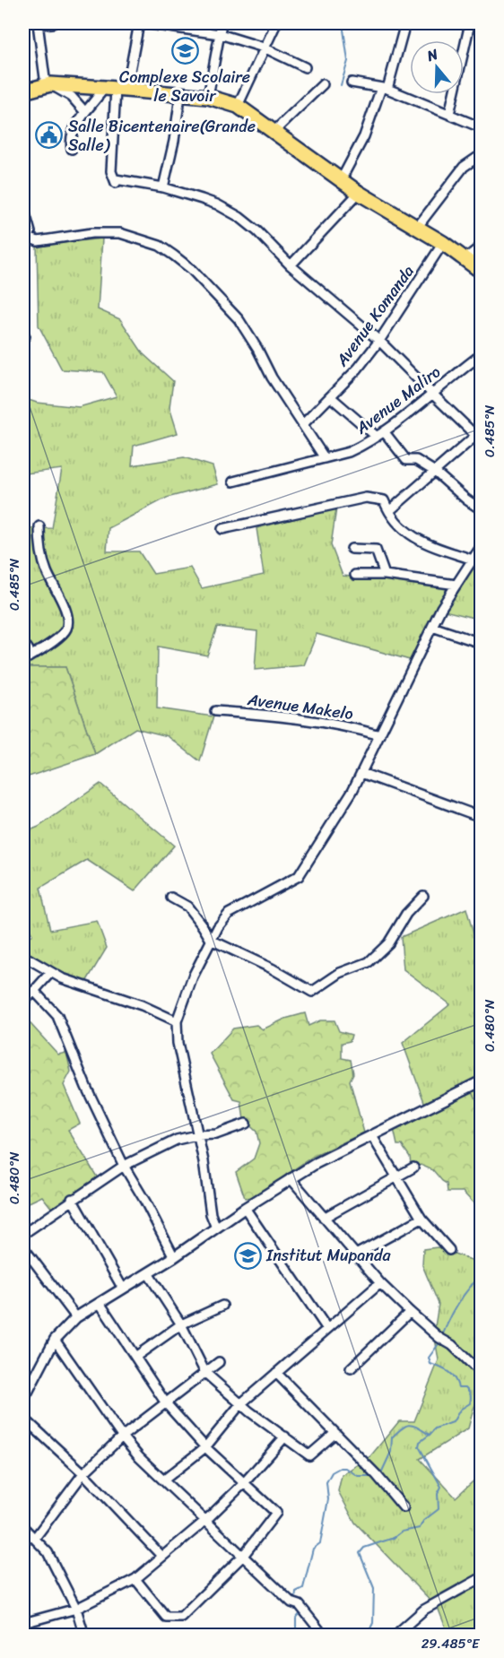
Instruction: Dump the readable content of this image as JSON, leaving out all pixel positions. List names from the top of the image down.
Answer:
{
  "streets": {
    "street": ["Avenue Komanda", "Avenue Maliro", "Avenue Makelo"]
  },
  "places": {
    "school or university": ["Complexe Scolaire le Savoir", "Institut Mupanda"],
    "public building": ["Salle Bicentenaire(Grande Salle)"]
  },
  "north": "top",
  "coordinates": ["0.485°N", "0.480°N", "29.485°E"]
}
